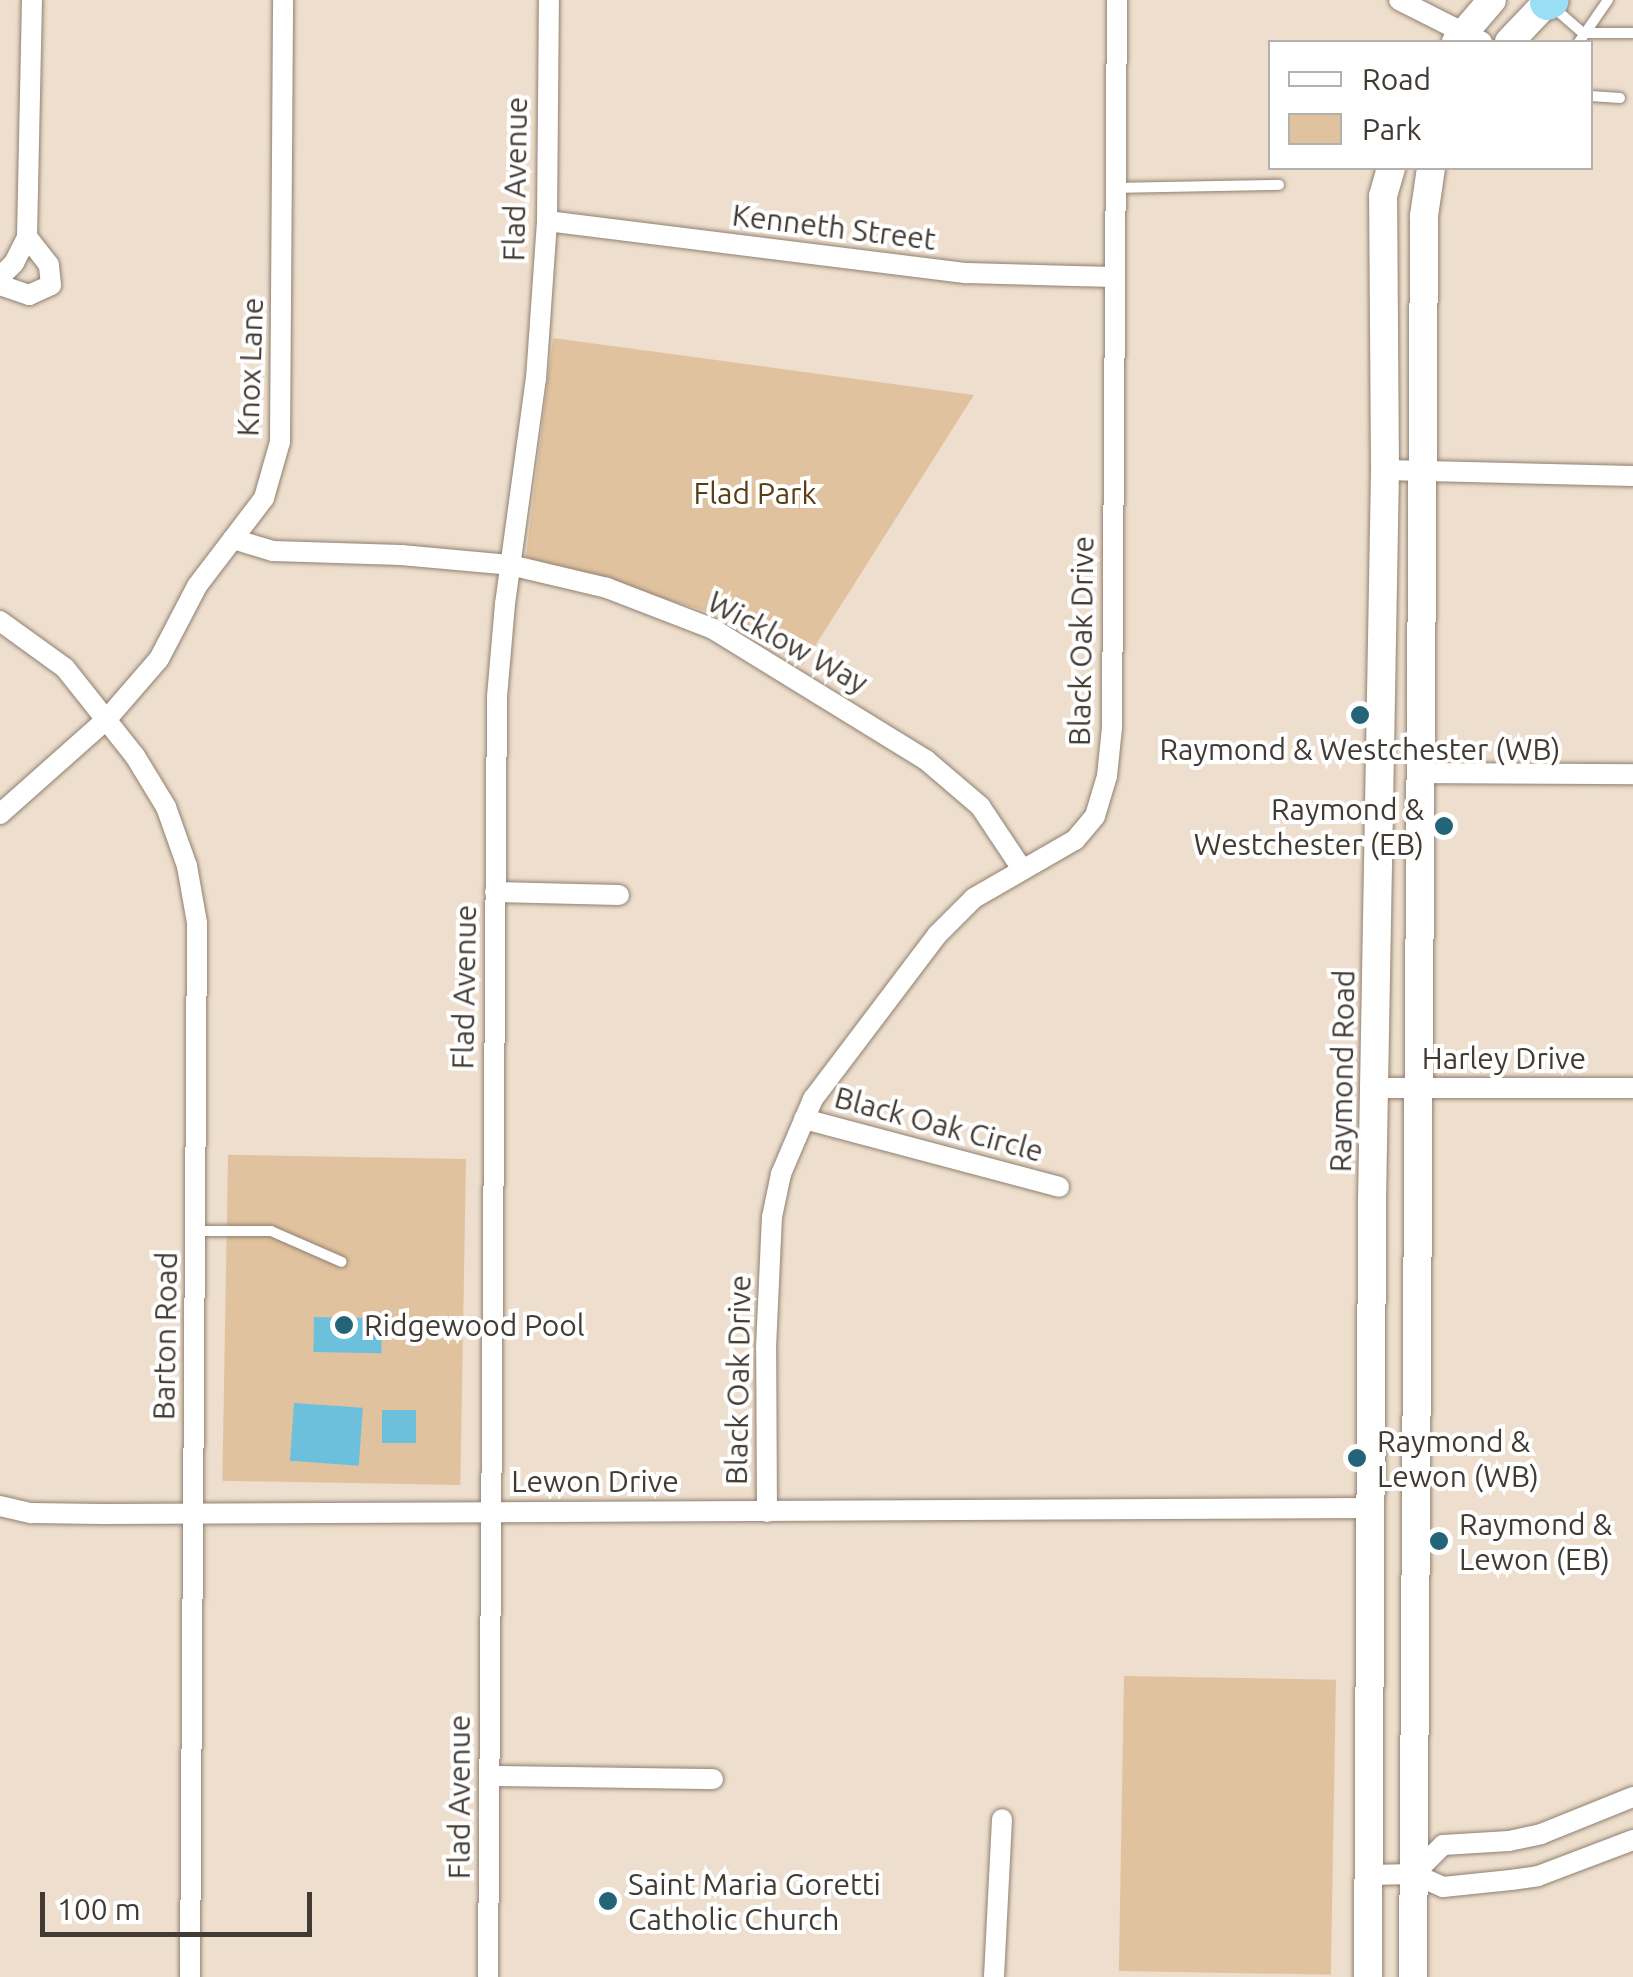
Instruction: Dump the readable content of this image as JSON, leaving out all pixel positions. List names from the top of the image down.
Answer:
{
  "streets": {
    "main road": ["Raymond Road"],
    "street": [
      "Flad Avenue",
      "Kenneth Street",
      "Knox Lane",
      "Black Oak Drive",
      "Wicklow Way",
      "Harley Drive",
      "Black Oak Circle",
      "Barton Road",
      "Lewon Drive"
    ]
  },
  "crossings": [
    ["Flad Avenue", "Kenneth Street"],
    ["Flad Avenue", "Wicklow Way"],
    ["Flad Avenue", "Lewon Drive"],
    ["Kenneth Street", "Black Oak Drive"],
    ["Knox Lane", "Wicklow Way"],
    ["Knox Lane", "Barton Road"],
    ["Black Oak Drive", "Wicklow Way"],
    ["Black Oak Drive", "Black Oak Circle"],
    ["Black Oak Drive", "Lewon Drive"],
    ["Harley Drive", "Raymond Road"],
    ["Raymond Road", "Lewon Drive"],
    ["Barton Road", "Lewon Drive"]
  ],
  "parks": ["Flad Park"],
  "places": [
    "Raymond & Westchester (WB)",
    "Raymond & Westchester (EB)",
    "Ridgewood Pool",
    "Raymond & Lewon (WB)",
    "Raymond & Lewon (EB)",
    "Saint Maria Goretti Catholic Church"
  ],
  "legend": ["Road", "Park"],
  "scale_bar": "100 m"
}
